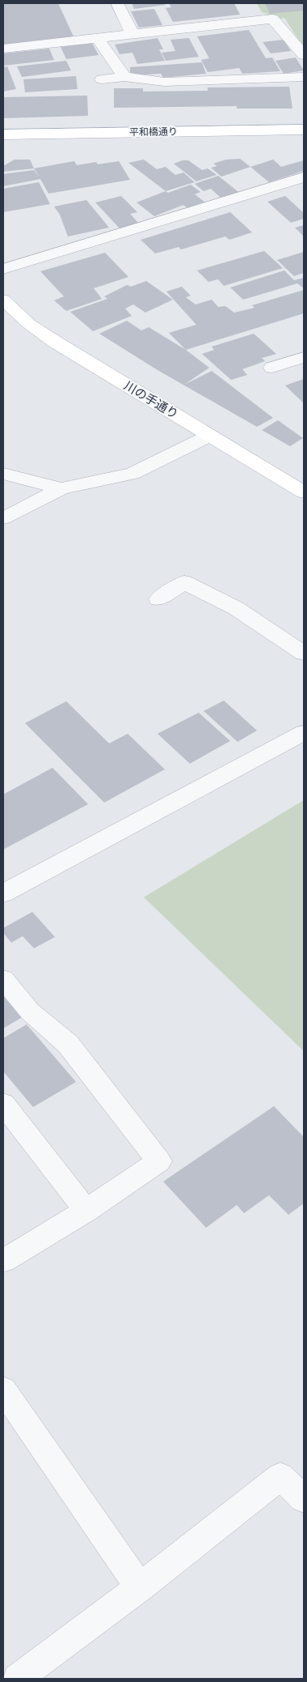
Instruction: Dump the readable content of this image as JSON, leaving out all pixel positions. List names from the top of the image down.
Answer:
{
  "streets": {
    "main road": ["平和橋通り", "川の手通り"]
  }
}
